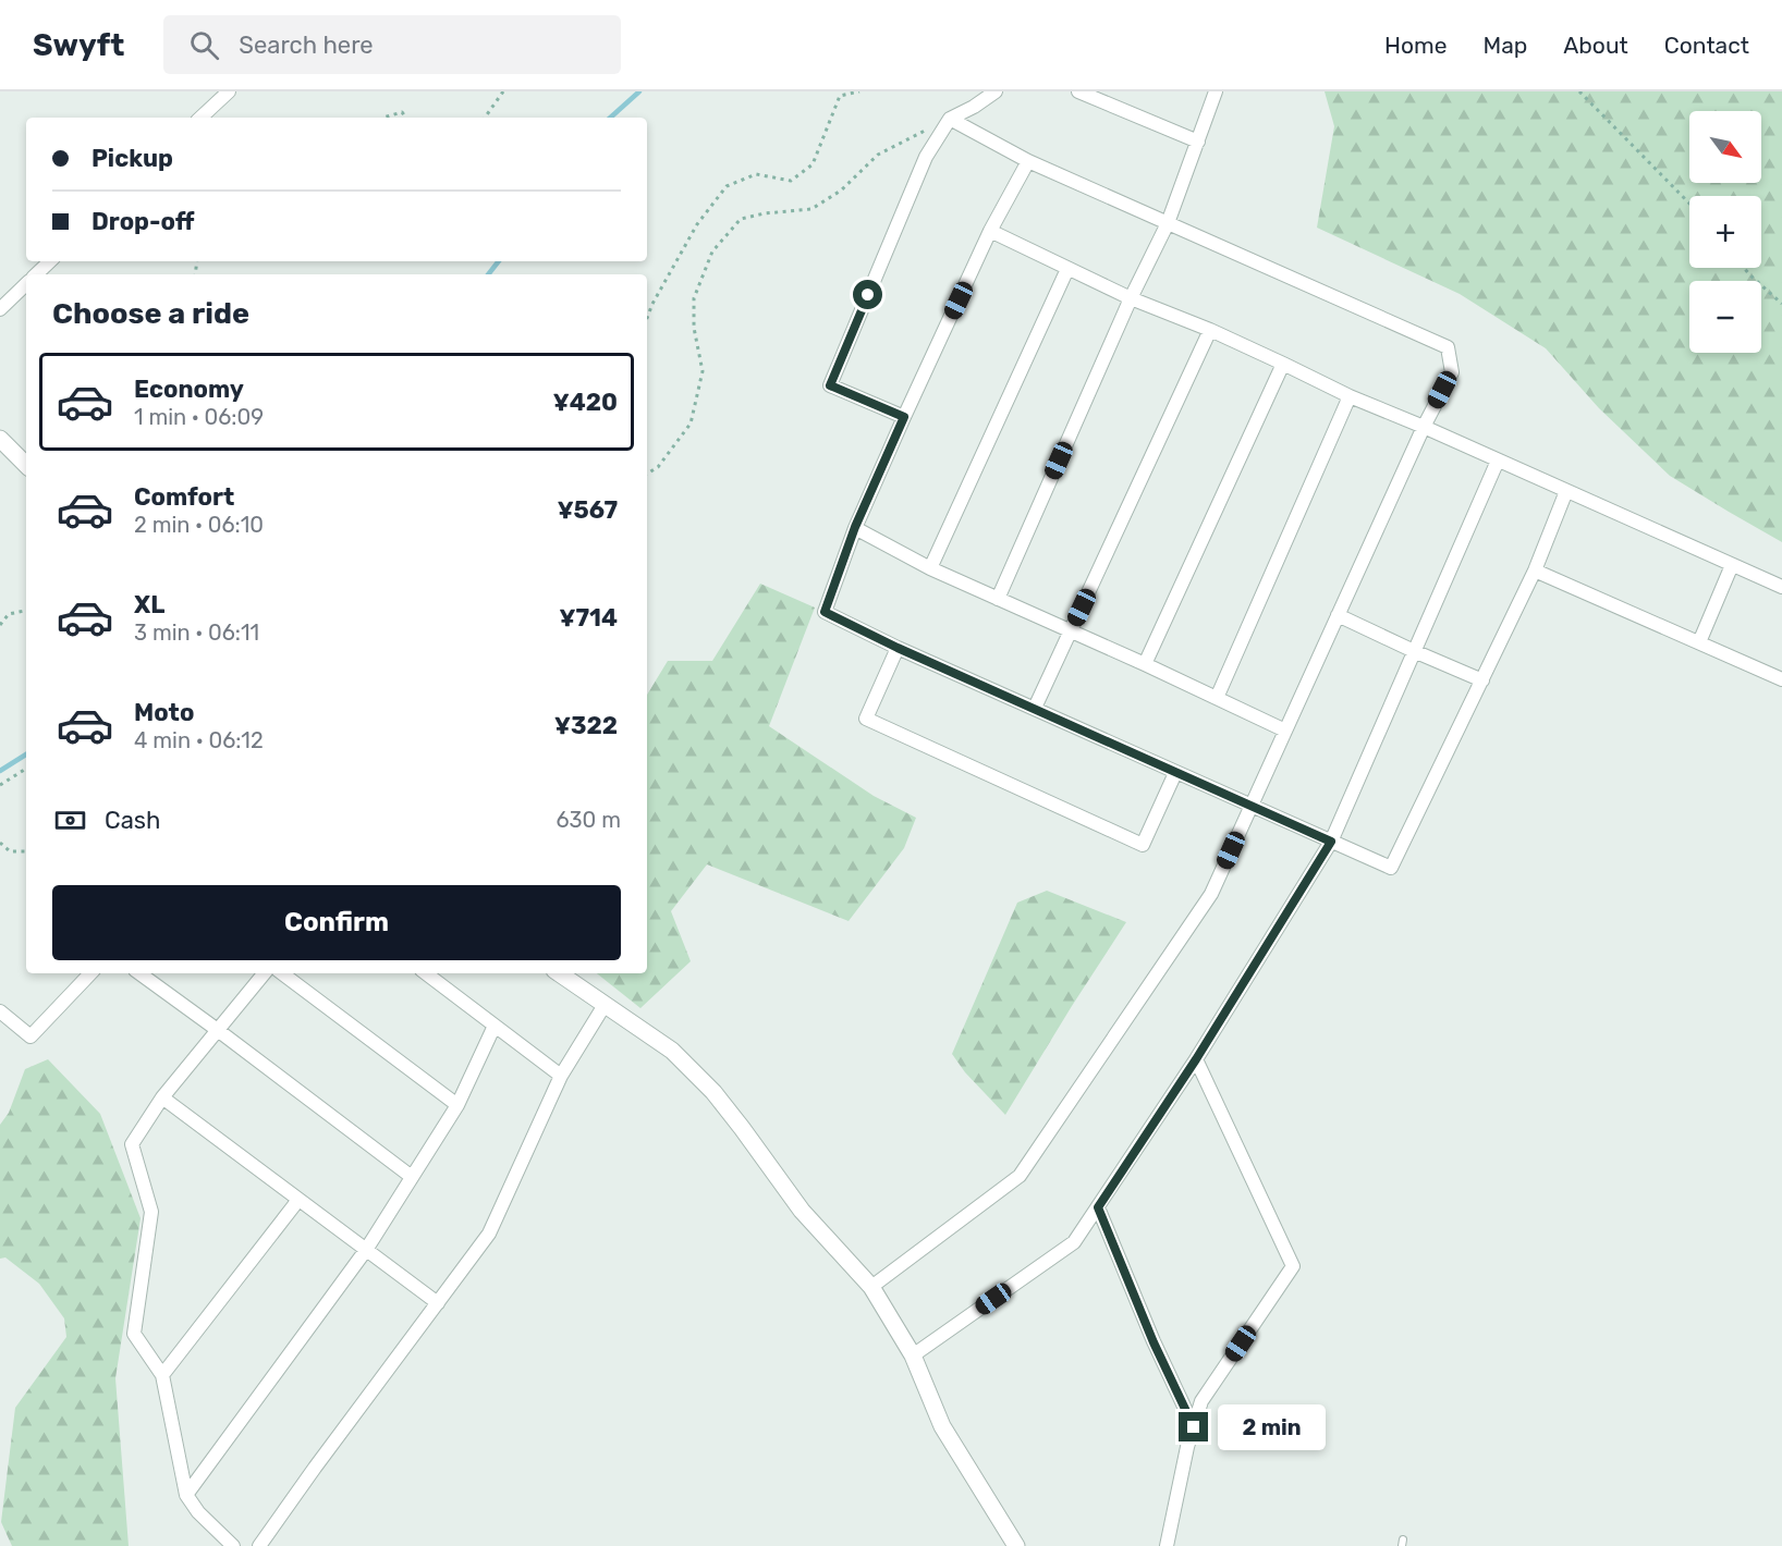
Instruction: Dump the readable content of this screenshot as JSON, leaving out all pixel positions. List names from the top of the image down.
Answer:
{
  "north": "bottom right",
  "page": {
    "header": "Swyft",
    "search": "Search here",
    "nav": [
      "Home",
      "Map",
      "About",
      "Contact"
    ],
    "map_buttons": ["+", "−"],
    "banner": ["Pickup", "Drop-off"],
    "heading": "Choose a ride",
    "list": [
      {
        "name": "Economy",
        "note": "1 min · 06:09",
        "value": "¥420"
      },
      {
        "name": "Comfort",
        "note": "2 min · 06:10",
        "value": "¥567"
      },
      {
        "name": "XL",
        "note": "3 min · 06:11",
        "value": "¥714"
      },
      {
        "name": "Moto",
        "note": "4 min · 06:12",
        "value": "¥322"
      }
    ],
    "pay": ["Cash", "630 m"],
    "buttons": "Confirm",
    "bubble": "2 min"
  }
}
